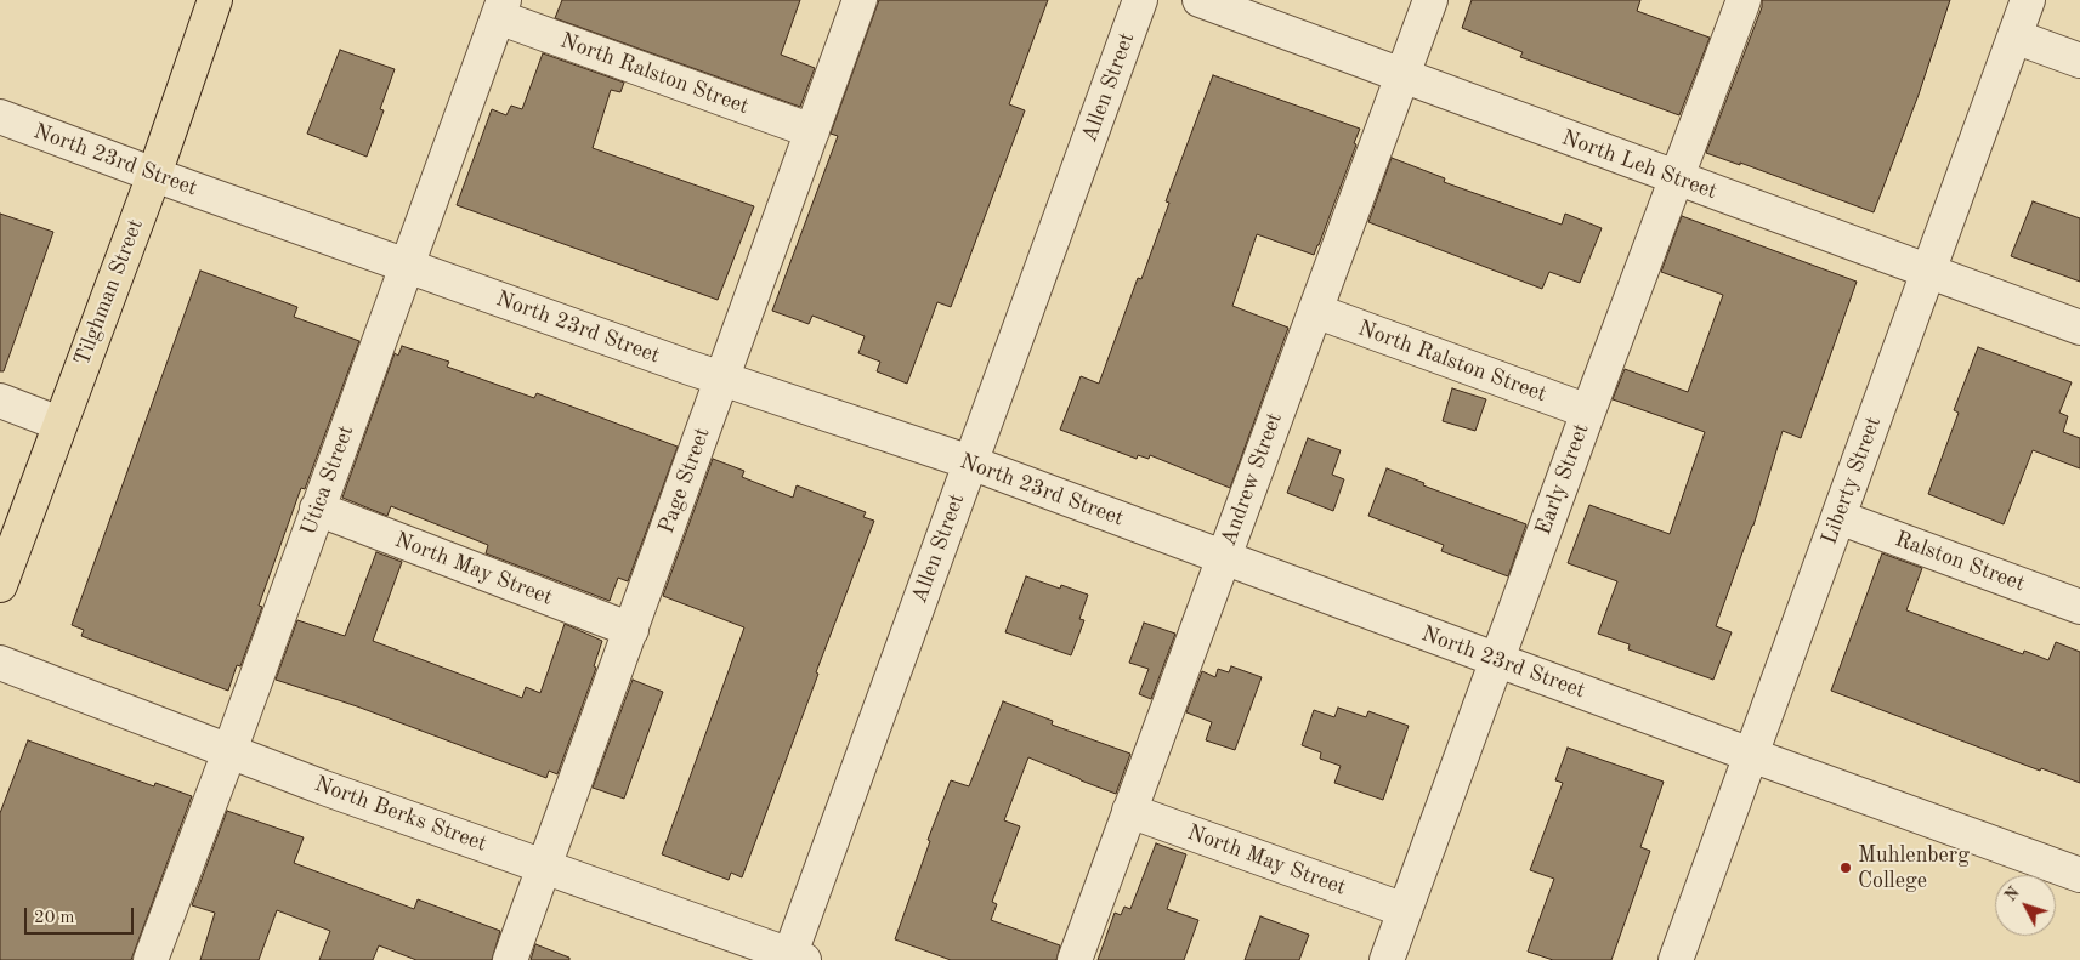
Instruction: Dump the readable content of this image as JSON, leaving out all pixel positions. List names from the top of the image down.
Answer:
{
  "streets": {
    "main road": ["Tilghman Street"],
    "street": [
      "North Ralston Street",
      "Allen Street",
      "North 23rd Street",
      "North Leh Street",
      "Andrew Street",
      "Early Street",
      "Utica Street",
      "Page Street",
      "Liberty Street",
      "Ralston Street",
      "North May Street",
      "North Berks Street"
    ]
  },
  "crossings": [
    ["North Ralston Street", "Andrew Street"],
    ["North Ralston Street", "Early Street"],
    ["North Ralston Street", "Utica Street"],
    ["North Ralston Street", "Page Street"],
    ["Allen Street", "North 23rd Street"],
    ["Allen Street", "North Berks Street"],
    ["North 23rd Street", "Tilghman Street"],
    ["North 23rd Street", "Andrew Street"],
    ["North 23rd Street", "Early Street"],
    ["North 23rd Street", "Utica Street"],
    ["North 23rd Street", "Page Street"],
    ["North 23rd Street", "Liberty Street"],
    ["North Leh Street", "Andrew Street"],
    ["North Leh Street", "Early Street"],
    ["North Leh Street", "Liberty Street"],
    ["Andrew Street", "North May Street"],
    ["Early Street", "North May Street"],
    ["Utica Street", "North May Street"],
    ["Utica Street", "North Berks Street"],
    ["Page Street", "North May Street"],
    ["Page Street", "North Berks Street"],
    ["Liberty Street", "Ralston Street"]
  ],
  "places": ["Muhlenberg College"],
  "scale_bar": "20 m",
  "north": "top left"
}
